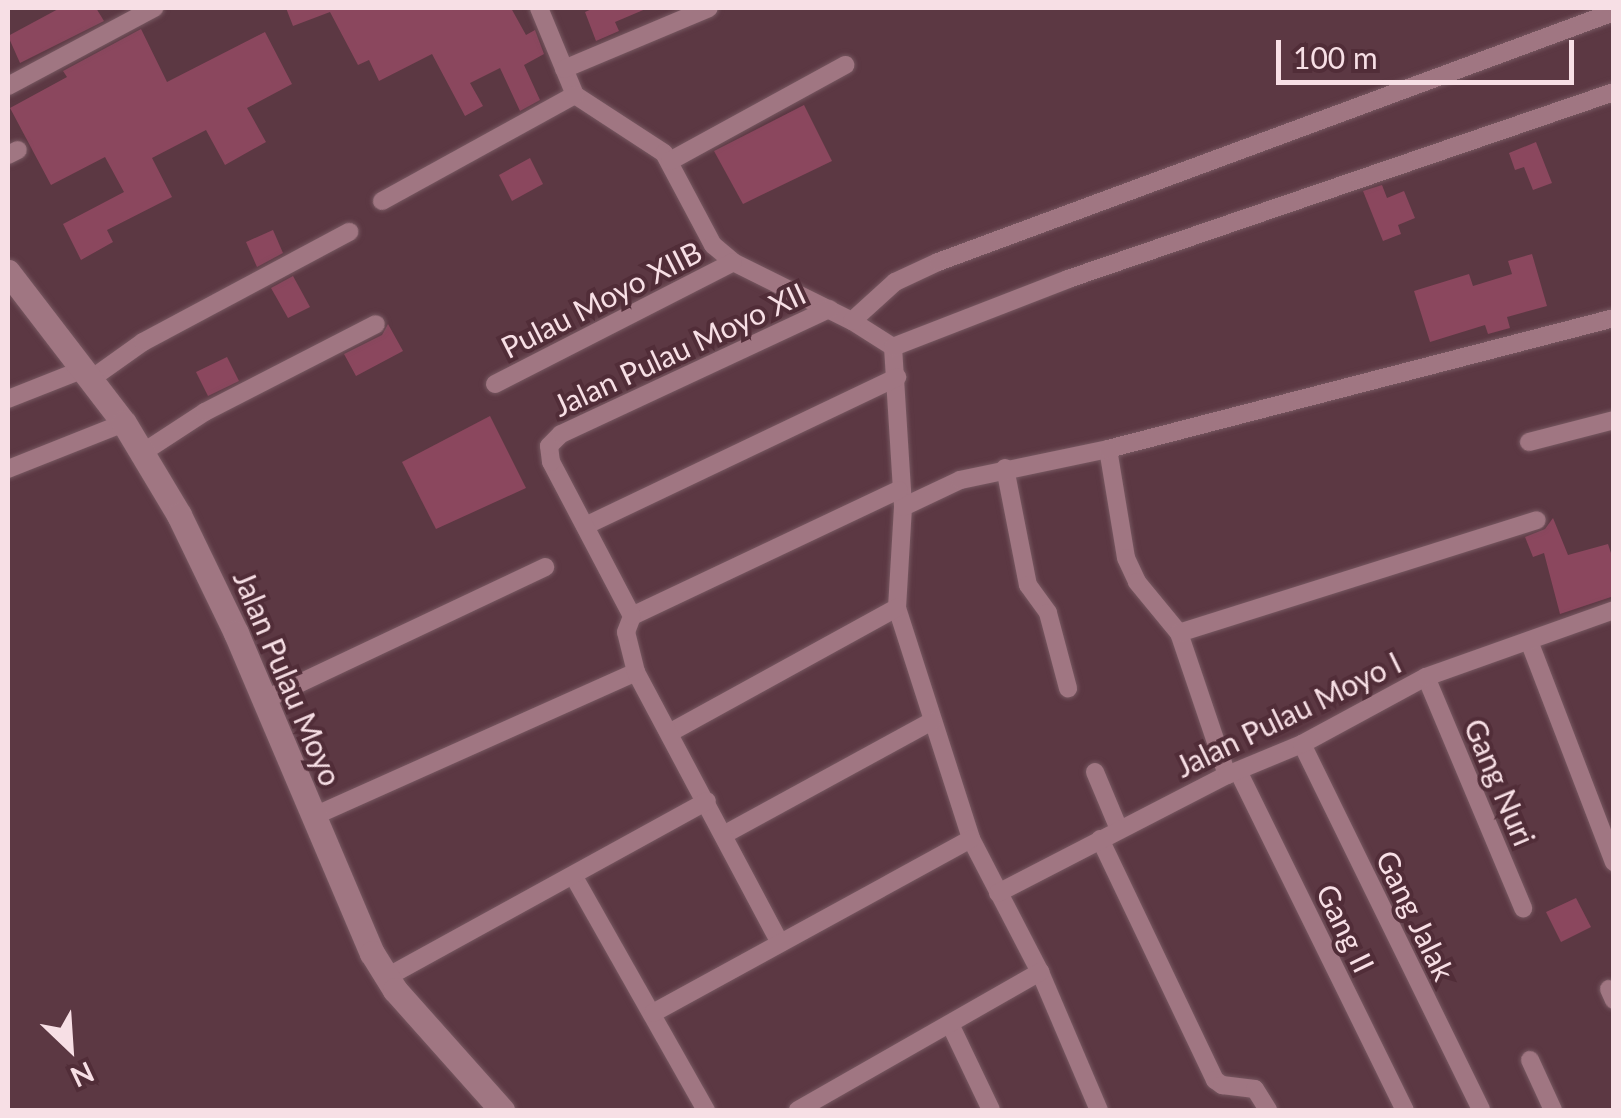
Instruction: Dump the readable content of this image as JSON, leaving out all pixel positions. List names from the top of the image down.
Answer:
{
  "streets": {
    "street": [
      "Pulau Moyo XIIB",
      "Jalan Pulau Moyo XII",
      "Jalan Pulau Moyo",
      "Jalan Pulau Moyo I",
      "Gang Nuri",
      "Gang Jalak",
      "Gang II"
    ]
  },
  "crossings": [
    ["Jalan Pulau Moyo I", "Gang Nuri"],
    ["Jalan Pulau Moyo I", "Gang Jalak"],
    ["Jalan Pulau Moyo I", "Gang II"]
  ],
  "scale_bar": "100 m",
  "north": "bottom right"
}
